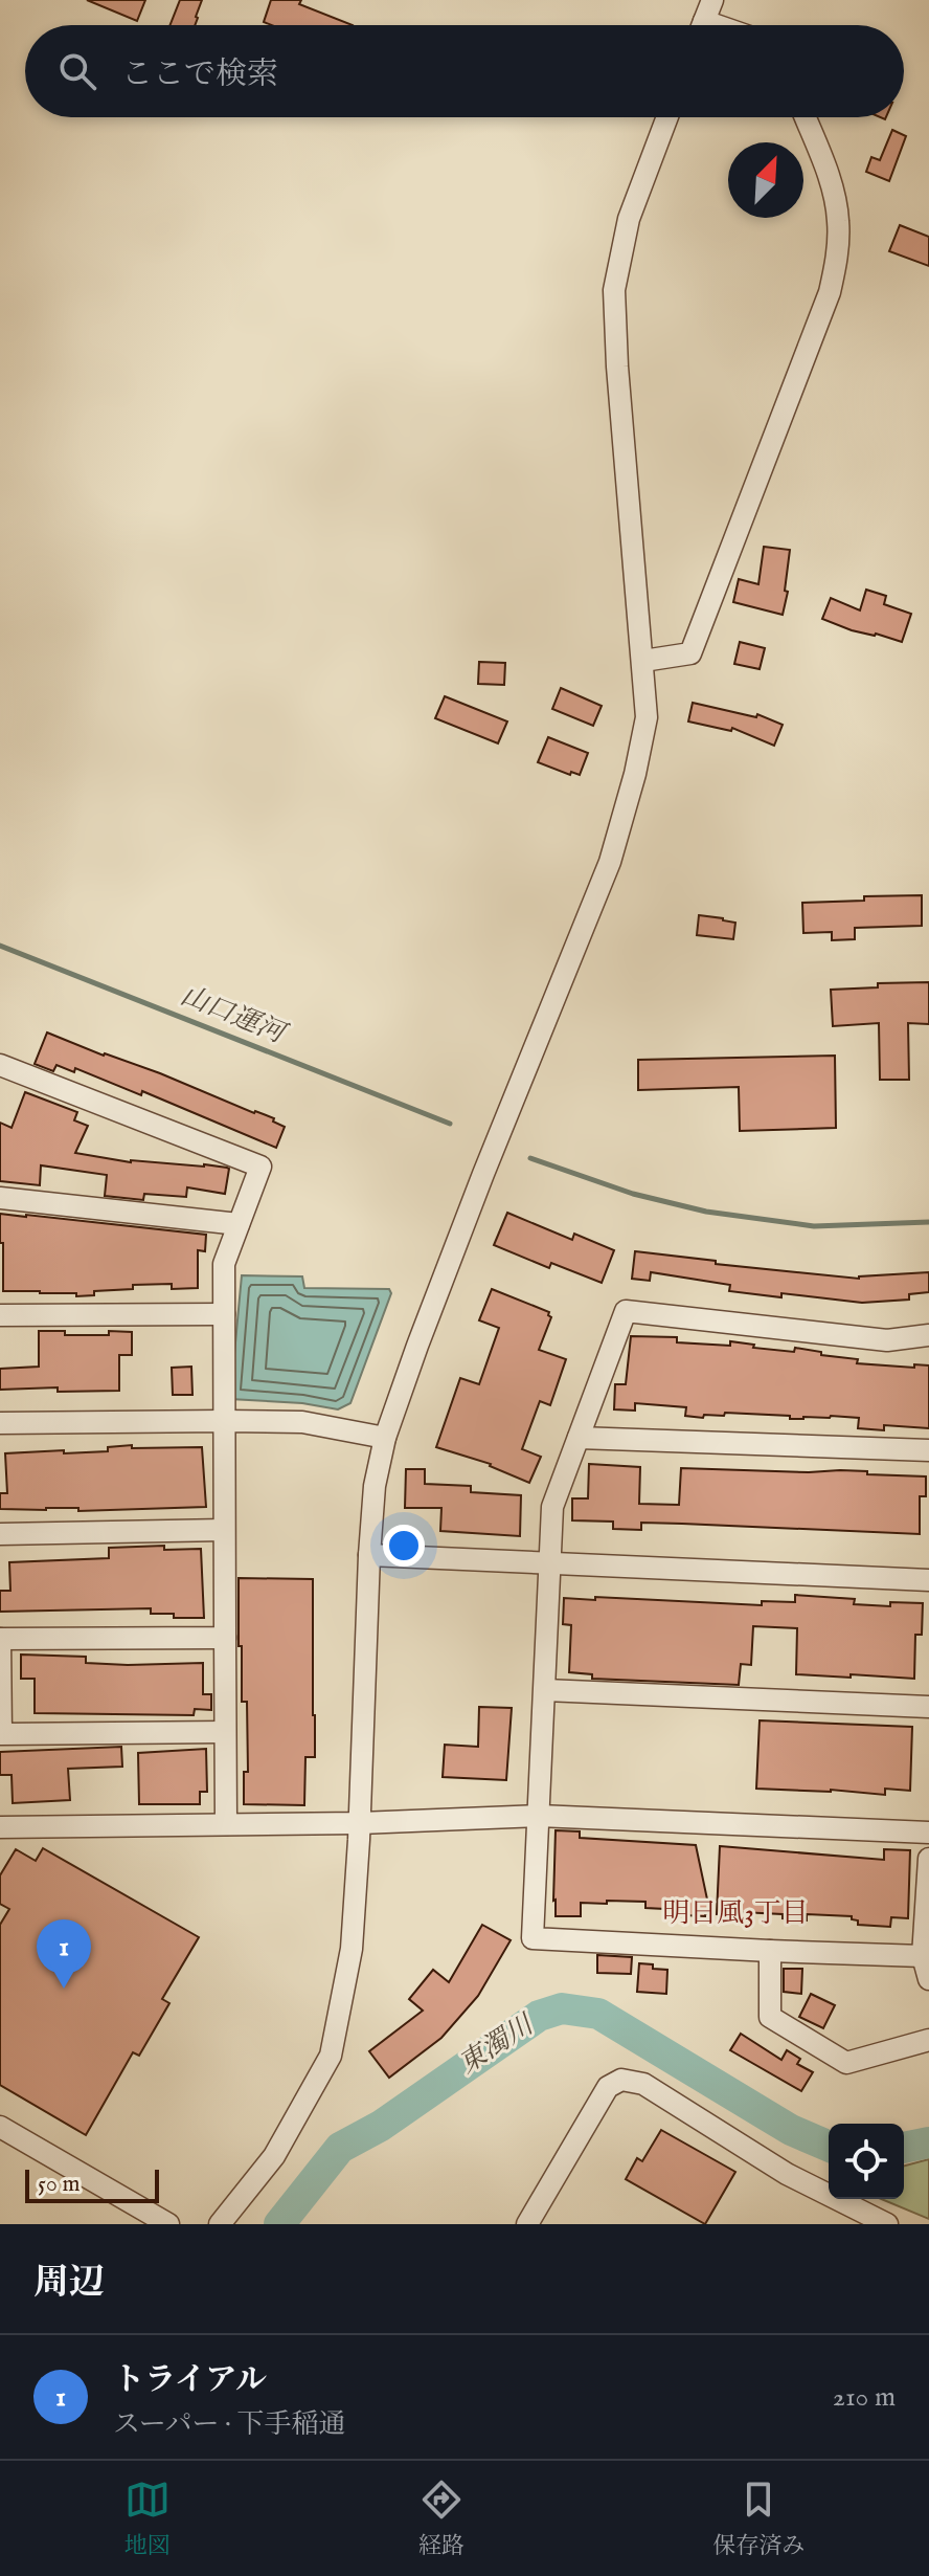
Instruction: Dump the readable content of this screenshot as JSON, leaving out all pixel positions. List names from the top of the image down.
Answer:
{
  "districts": ["明日風3丁目"],
  "water": ["山口運河", "東濁川"],
  "scale_bar": "50 m",
  "north": "top right",
  "page": {
    "search": "ここで検索",
    "pins": "1",
    "scale": "50 m",
    "heading": "周辺",
    "list": [
      {
        "mark": "1",
        "name": "トライアル",
        "note": "スーパー · 下手稲通",
        "value": "210 m"
      }
    ],
    "nav": ["地図", "経路", "保存済み"]
  }
}
